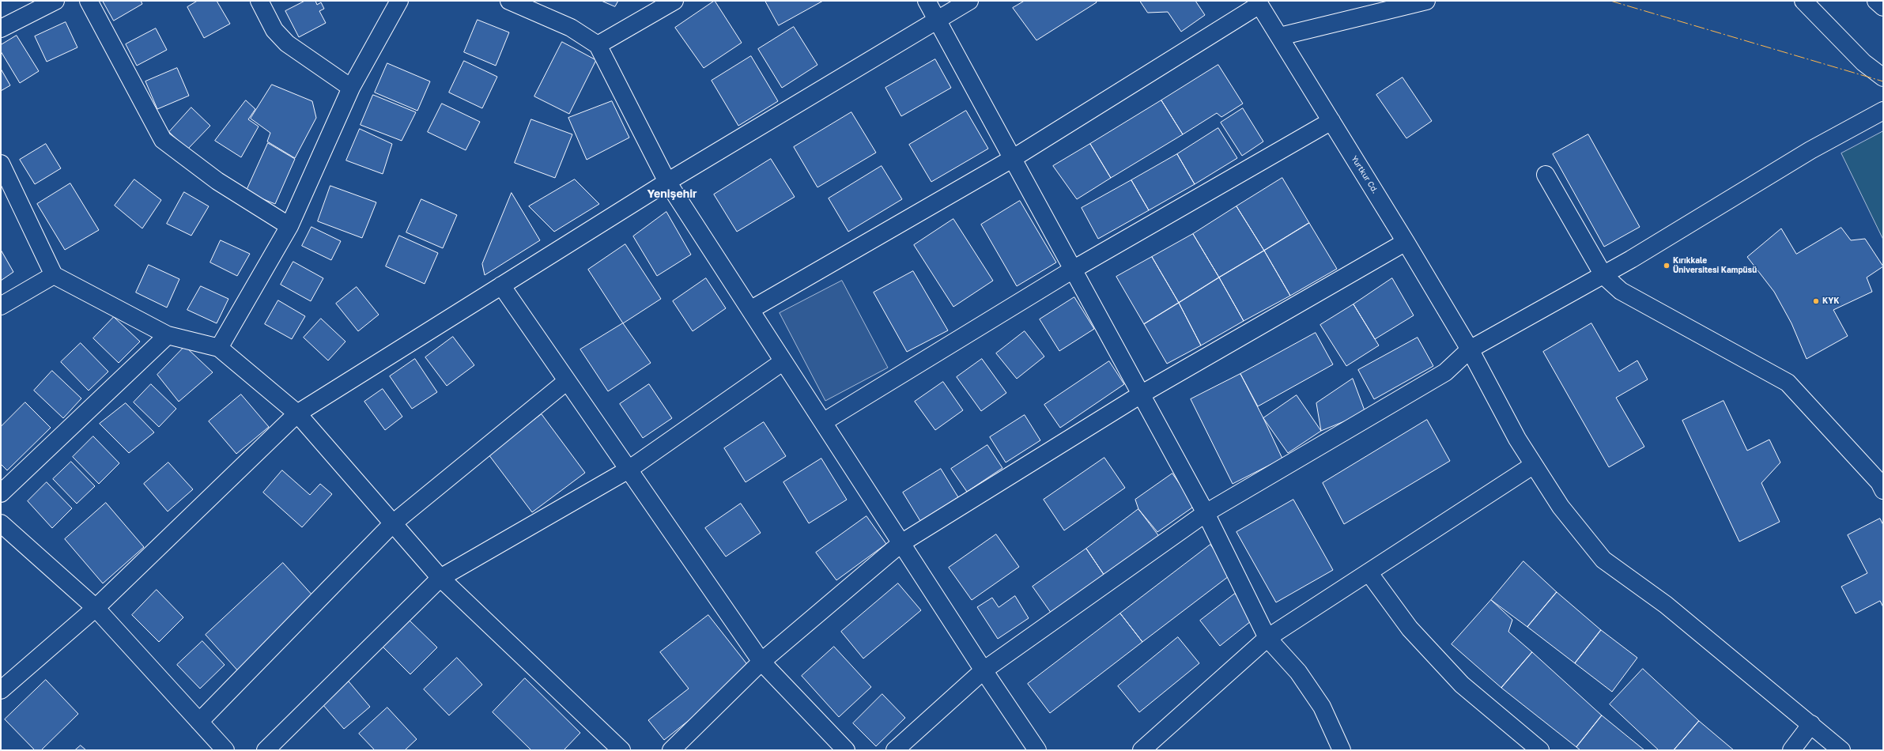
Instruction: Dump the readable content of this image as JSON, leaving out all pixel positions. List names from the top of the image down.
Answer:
{
  "streets": {
    "street": ["Yurtkur Cd."]
  },
  "districts": ["Yenişehir"],
  "places": ["Kırıkkale Üniversitesi Kampüsü", "KYK"]
}
